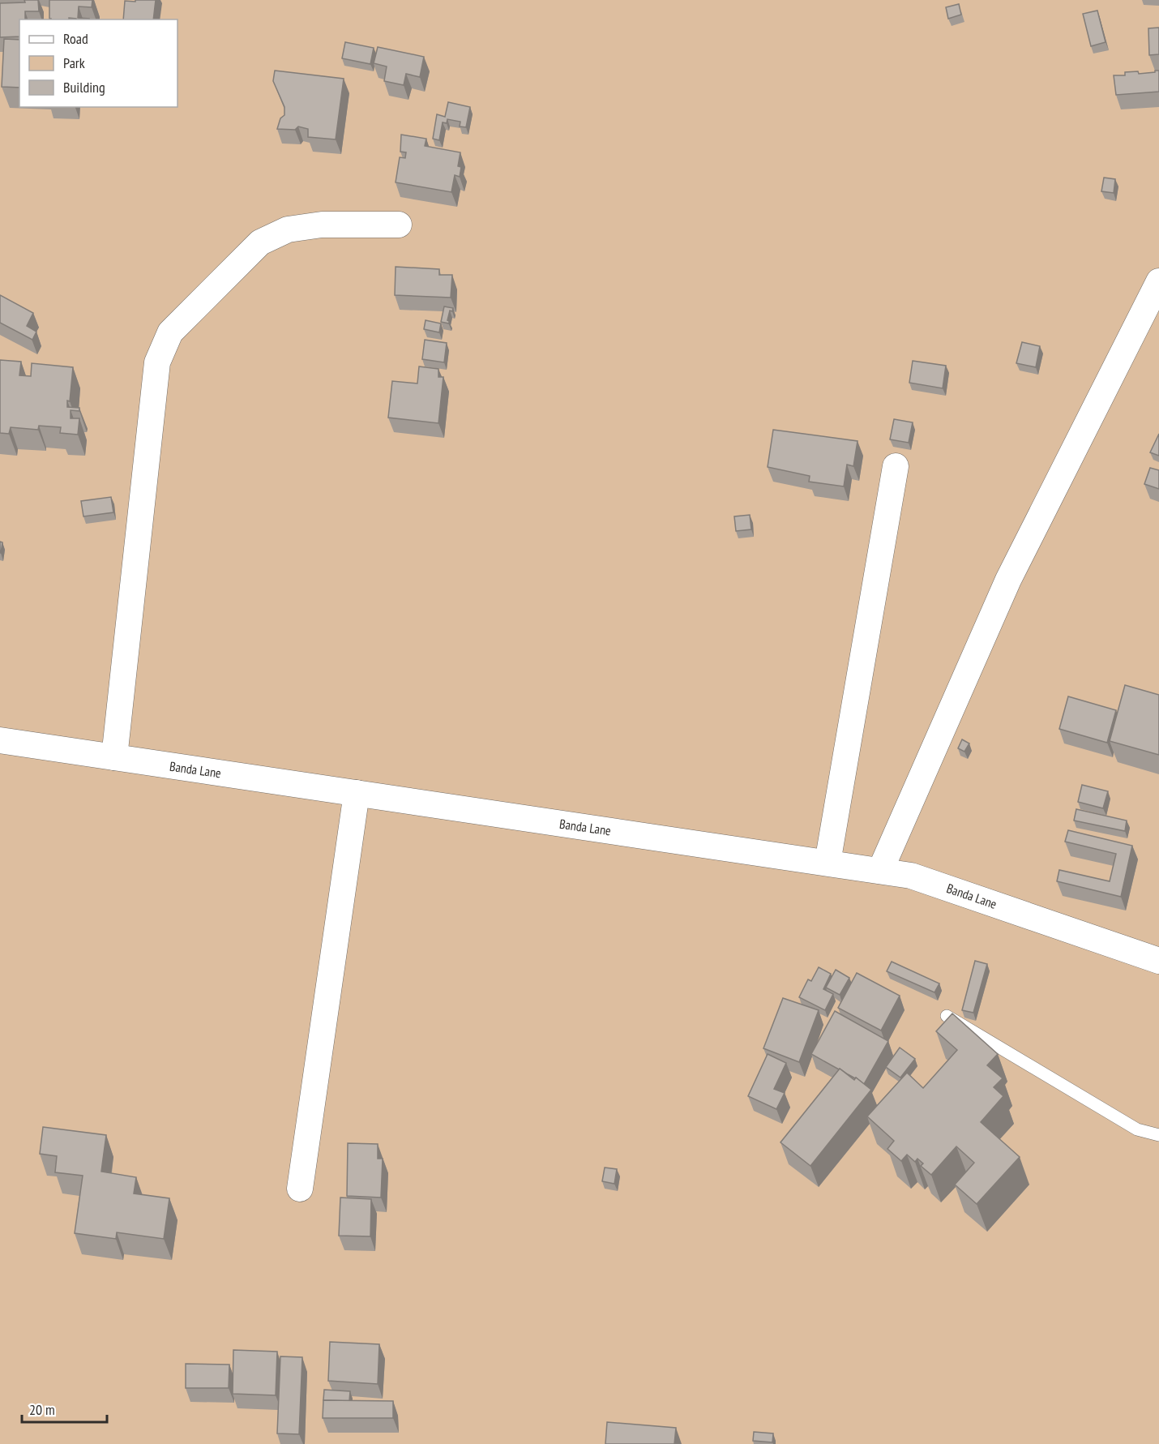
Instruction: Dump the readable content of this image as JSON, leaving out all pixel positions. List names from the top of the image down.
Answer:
{
  "streets": {
    "street": ["Banda Lane"]
  },
  "legend": ["Road", "Park", "Building"],
  "scale_bar": "20 m"
}
